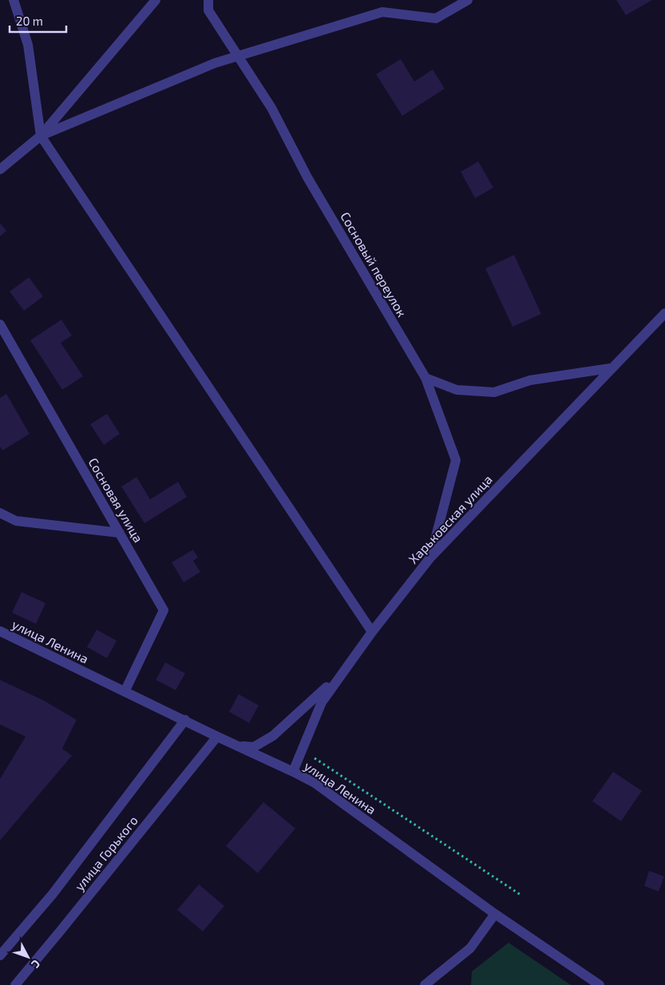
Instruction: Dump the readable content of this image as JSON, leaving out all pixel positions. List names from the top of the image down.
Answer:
{
  "streets": {
    "street": [
      "Сосновый переулок",
      "Сосновая улица",
      "Харьковская улица",
      "улица Ленина",
      "улица Горького"
    ]
  },
  "crossings": [
    ["Сосновый переулок", "Харьковская улица"],
    ["Сосновая улица", "улица Ленина"],
    ["Харьковская улица", "улица Ленина"],
    ["улица Ленина", "улица Горького"]
  ],
  "scale_bar": "20 m",
  "north": "bottom right"
}
